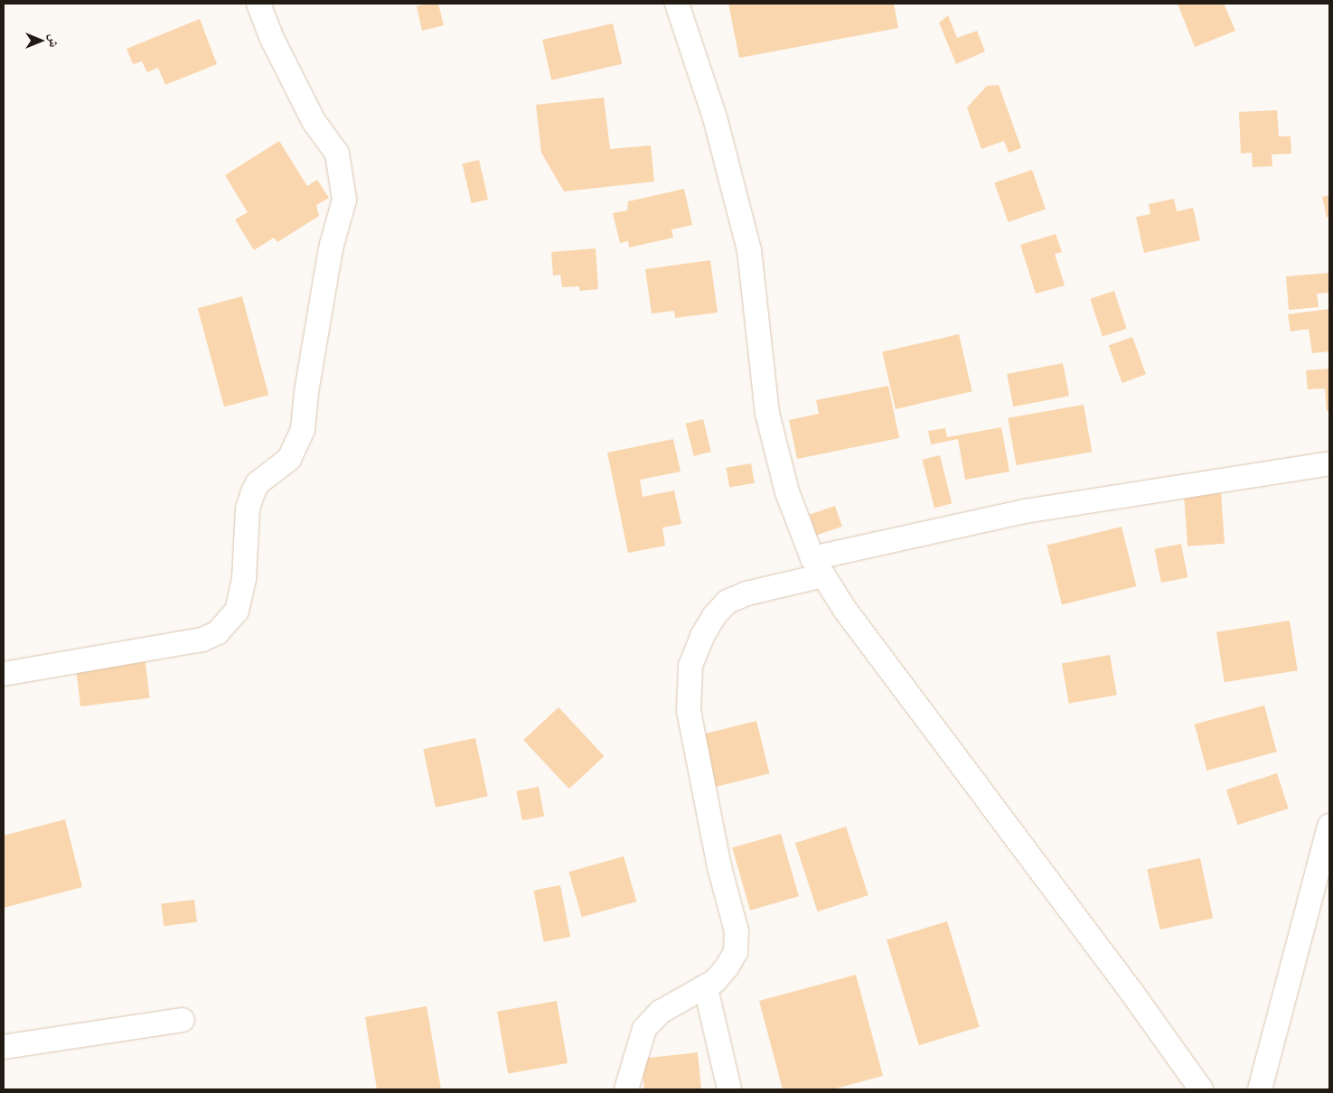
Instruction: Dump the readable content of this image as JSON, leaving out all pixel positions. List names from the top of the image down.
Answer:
{
  "north": "right"
}
